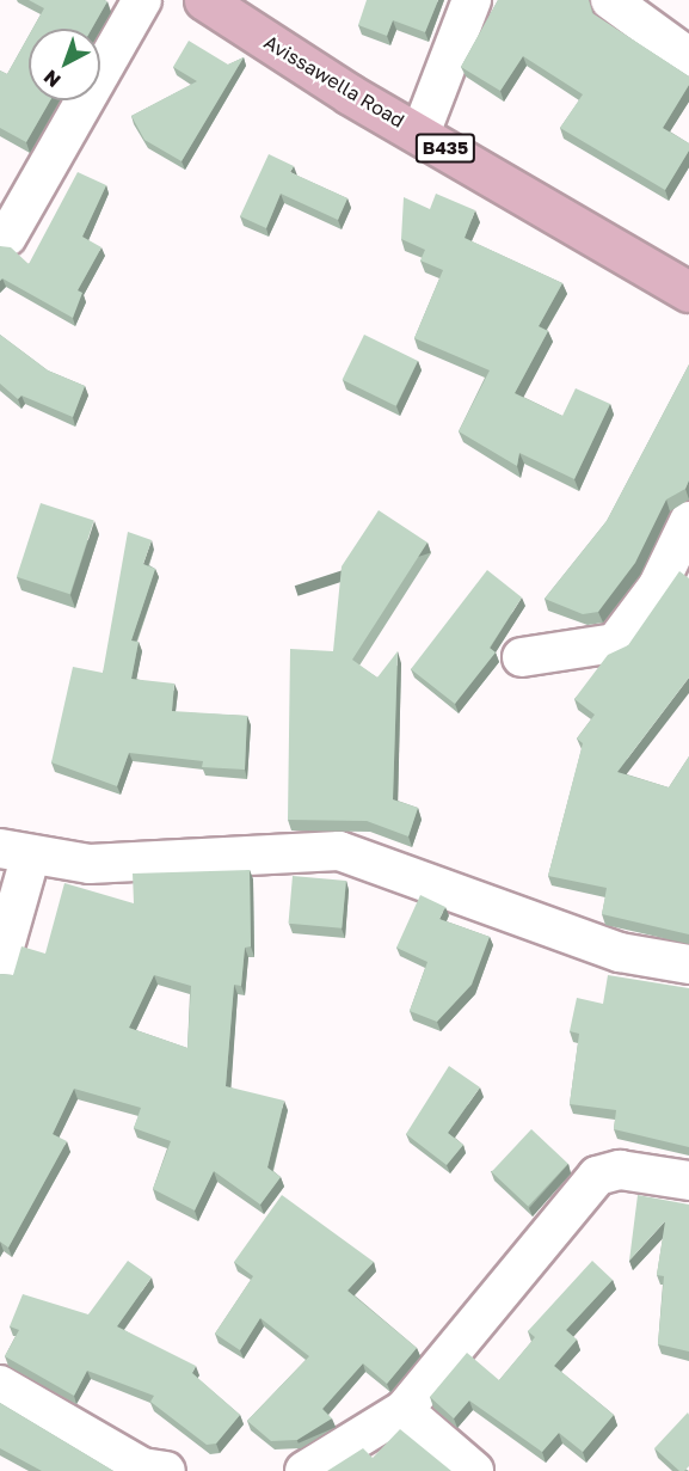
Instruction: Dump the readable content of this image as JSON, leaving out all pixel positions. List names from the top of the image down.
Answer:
{
  "streets": {
    "main road": ["Avissawella Road", "B435"]
  },
  "north": "bottom left"
}
